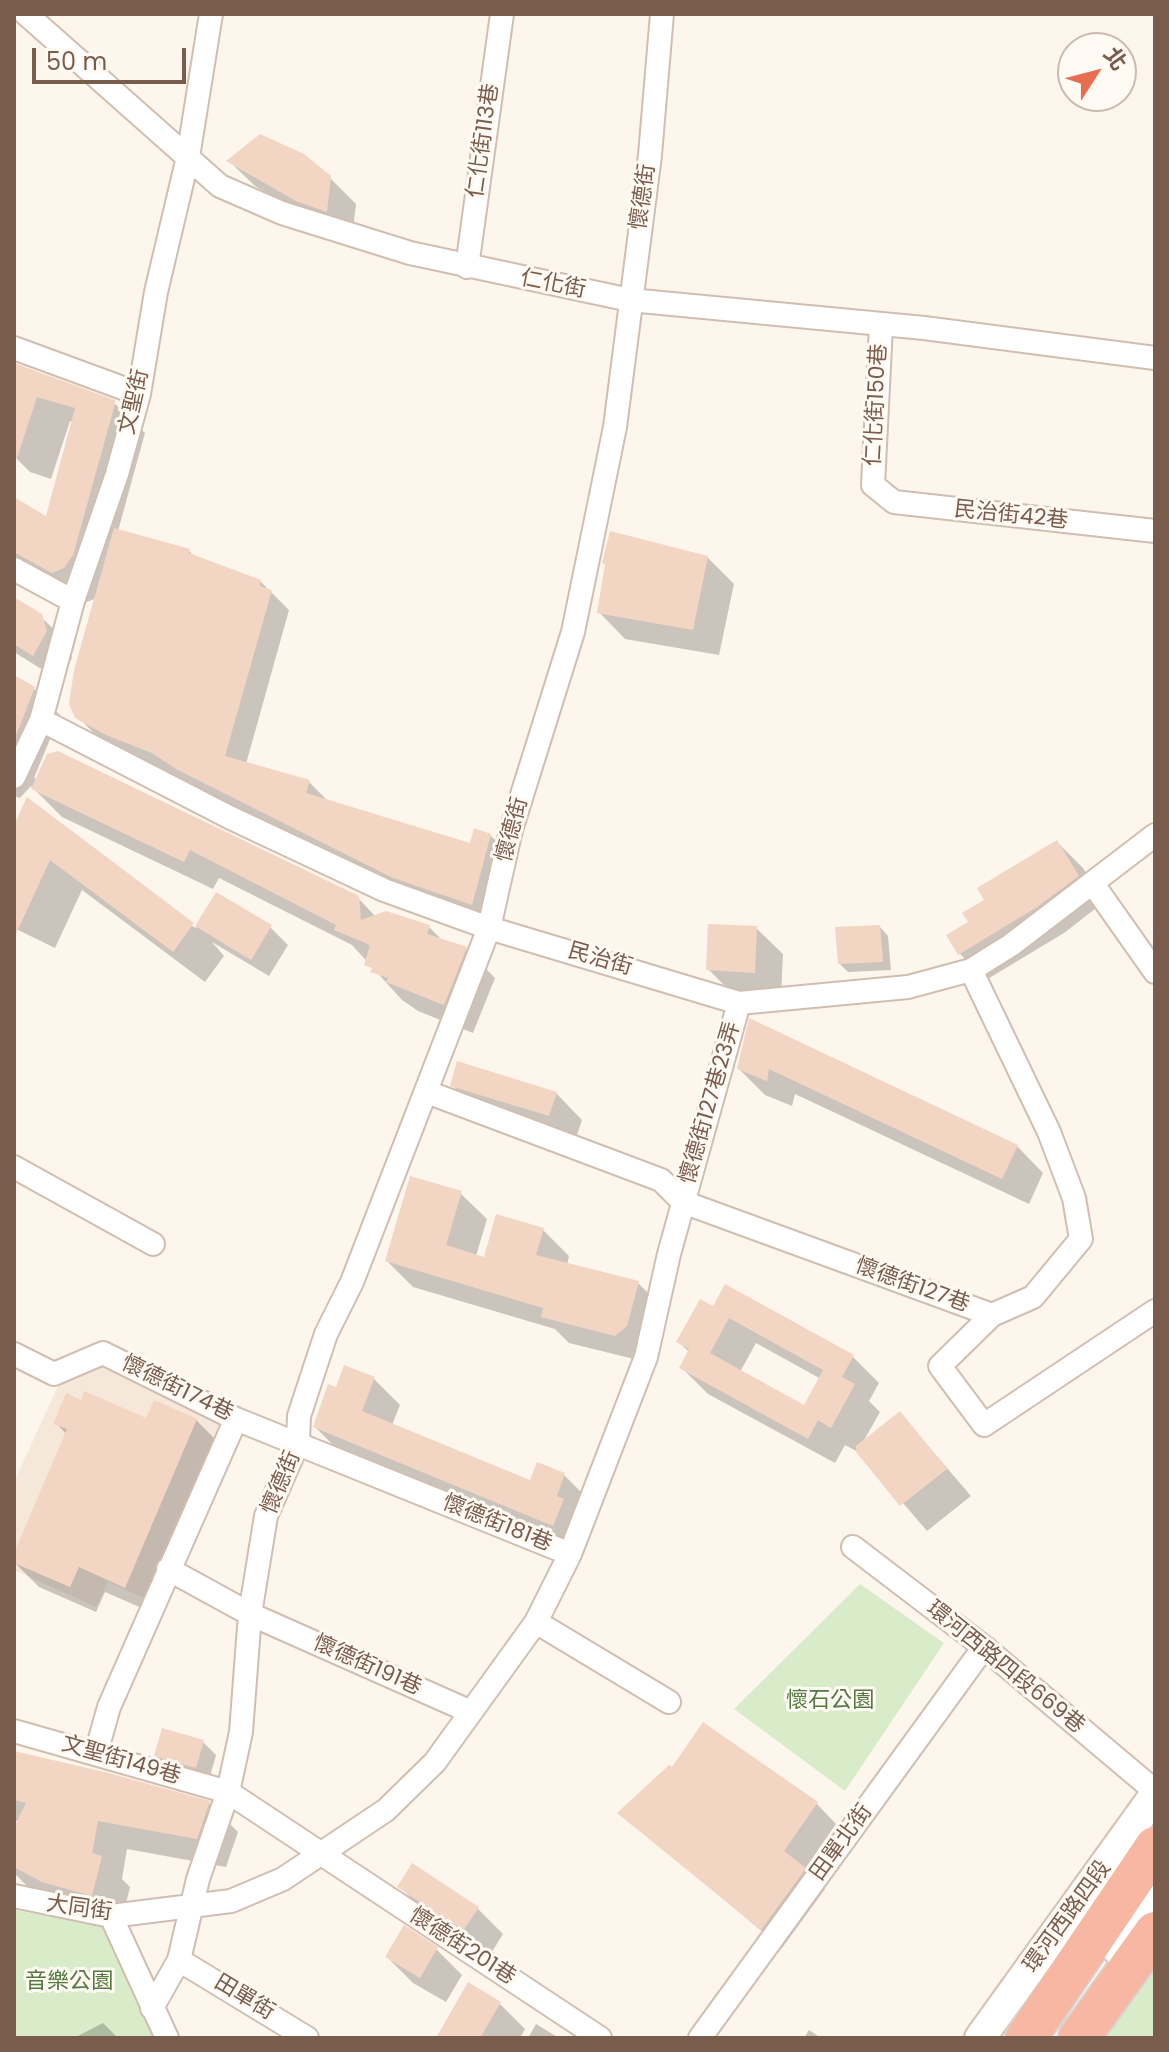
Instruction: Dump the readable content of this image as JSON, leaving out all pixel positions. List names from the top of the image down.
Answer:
{
  "streets": {
    "main road": ["環河西路四段"],
    "street": [
      "仁化街113巷",
      "懷德街",
      "仁化街",
      "文聖街",
      "仁化街150巷",
      "民治街42巷",
      "民治街",
      "懷德街127巷23弄",
      "懷德街127巷",
      "懷德街174巷",
      "懷德街181巷",
      "懷德街191巷",
      "環河西路四段669巷",
      "文聖街149巷",
      "田單北街",
      "大同街",
      "懷德街201巷",
      "田單街"
    ]
  },
  "crossings": [
    ["仁化街113巷", "仁化街"],
    ["懷德街", "仁化街"],
    ["懷德街", "民治街"],
    ["懷德街", "懷德街127巷"],
    ["懷德街", "懷德街174巷"],
    ["懷德街", "懷德街181巷"],
    ["懷德街", "懷德街191巷"],
    ["懷德街", "文聖街149巷"],
    ["懷德街", "大同街"],
    ["懷德街", "田單街"],
    ["仁化街", "文聖街"],
    ["仁化街", "仁化街150巷"],
    ["文聖街", "民治街"],
    ["仁化街150巷", "民治街42巷"],
    ["民治街", "懷德街127巷23弄"],
    ["懷德街127巷23弄", "懷德街127巷"],
    ["懷德街174巷", "懷德街181巷"],
    ["懷德街181巷", "懷德街191巷"],
    ["懷德街181巷", "文聖街149巷"],
    ["懷德街181巷", "大同街"],
    ["懷德街181巷", "懷德街201巷"],
    ["環河西路四段669巷", "田單北街"],
    ["環河西路四段669巷", "環河西路四段"],
    ["文聖街149巷", "大同街"],
    ["文聖街149巷", "懷德街201巷"],
    ["大同街", "懷德街201巷"]
  ],
  "parks": ["懷石公園", "音樂公園"],
  "scale_bar": "50 m",
  "north": "top right"
}
